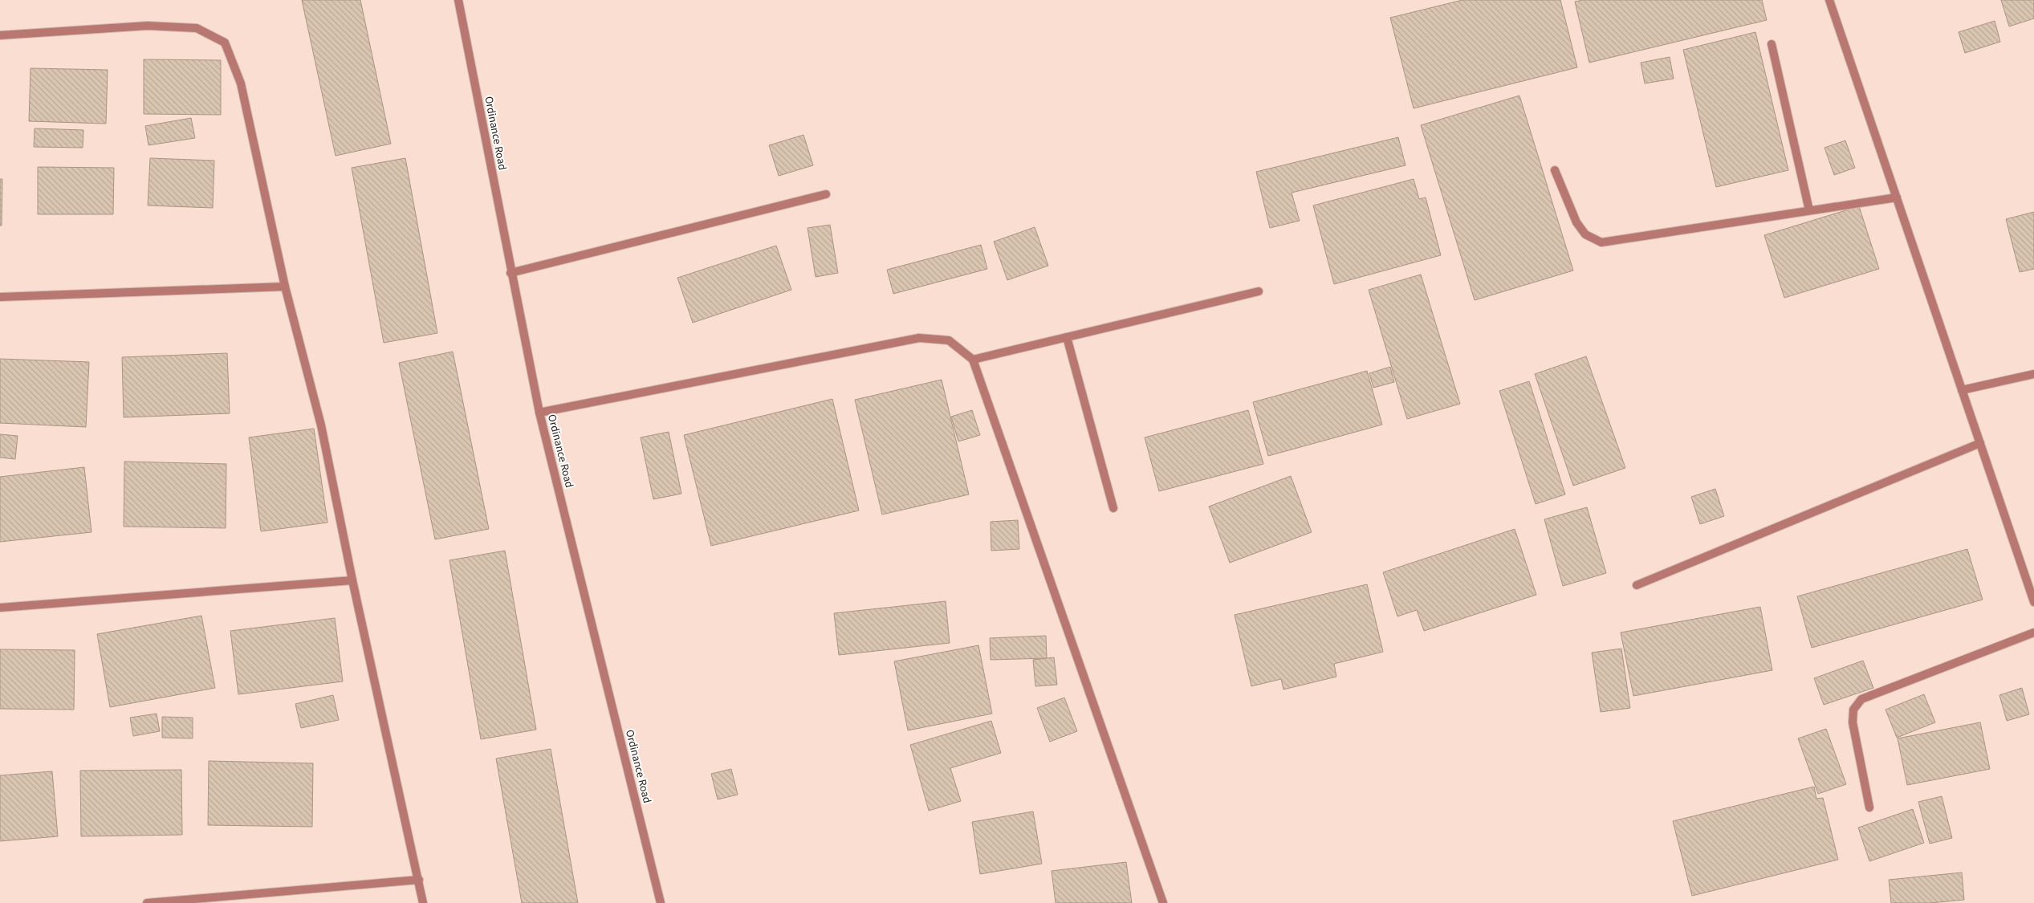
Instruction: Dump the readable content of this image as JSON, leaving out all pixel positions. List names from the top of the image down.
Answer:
{
  "streets": {
    "street": ["Ordinance Road"]
  }
}
